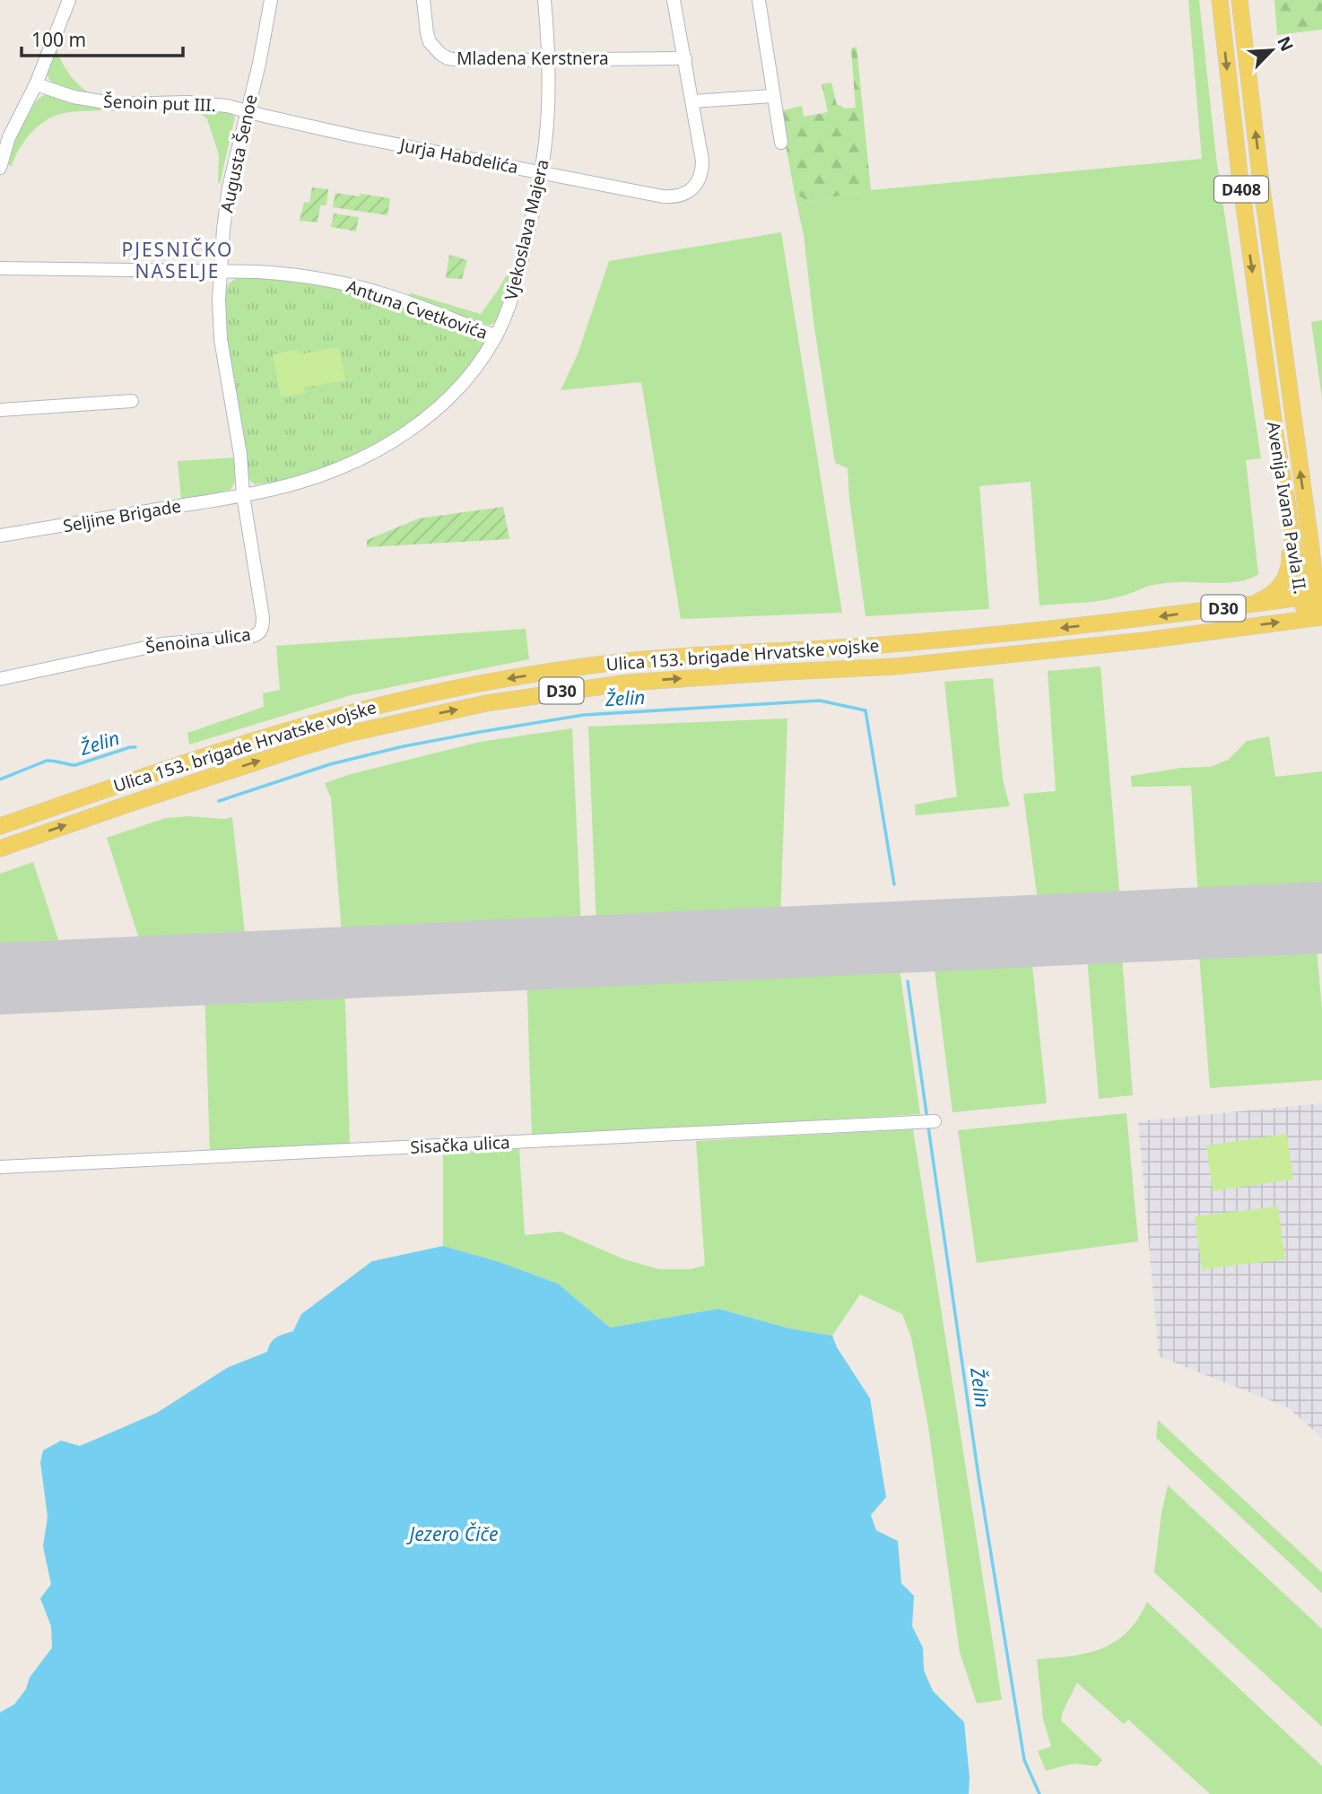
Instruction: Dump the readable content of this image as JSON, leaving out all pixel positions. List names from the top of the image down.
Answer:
{
  "streets": {
    "main road": [
      "D408",
      "Avenija Ivana Pavla II.",
      "D30",
      "Ulica 153. brigade Hrvatske vojske"
    ],
    "street": [
      "Mladena Kerstnera",
      "Šenoin put III.",
      "Augusta Šenoe",
      "Jurja Habdelića",
      "Vjekoslava Majera",
      "Antuna Cvetkovića",
      "Seljine Brigade",
      "Šenoina ulica",
      "Sisačka ulica"
    ]
  },
  "crossings": [
    ["Mladena Kerstnera", "Jurja Habdelića"],
    ["Mladena Kerstnera", "Vjekoslava Majera"],
    ["Šenoin put III.", "Augusta Šenoe"],
    ["Šenoin put III.", "Jurja Habdelića"],
    ["Augusta Šenoe", "Jurja Habdelića"],
    ["Augusta Šenoe", "Vjekoslava Majera"],
    ["Augusta Šenoe", "Antuna Cvetkovića"],
    ["Augusta Šenoe", "Seljine Brigade"],
    ["Augusta Šenoe", "Šenoina ulica"],
    ["Jurja Habdelića", "Vjekoslava Majera"],
    ["Vjekoslava Majera", "Antuna Cvetkovića"],
    ["Vjekoslava Majera", "Seljine Brigade"],
    ["Vjekoslava Majera", "Šenoina ulica"],
    ["Avenija Ivana Pavla II.", "Ulica 153. brigade Hrvatske vojske"],
    ["Seljine Brigade", "Šenoina ulica"]
  ],
  "districts": ["PJESNIČKO NASELJE"],
  "water": ["Želin", "Jezero Čiče"],
  "scale_bar": "100 m",
  "north": "top right"
}
